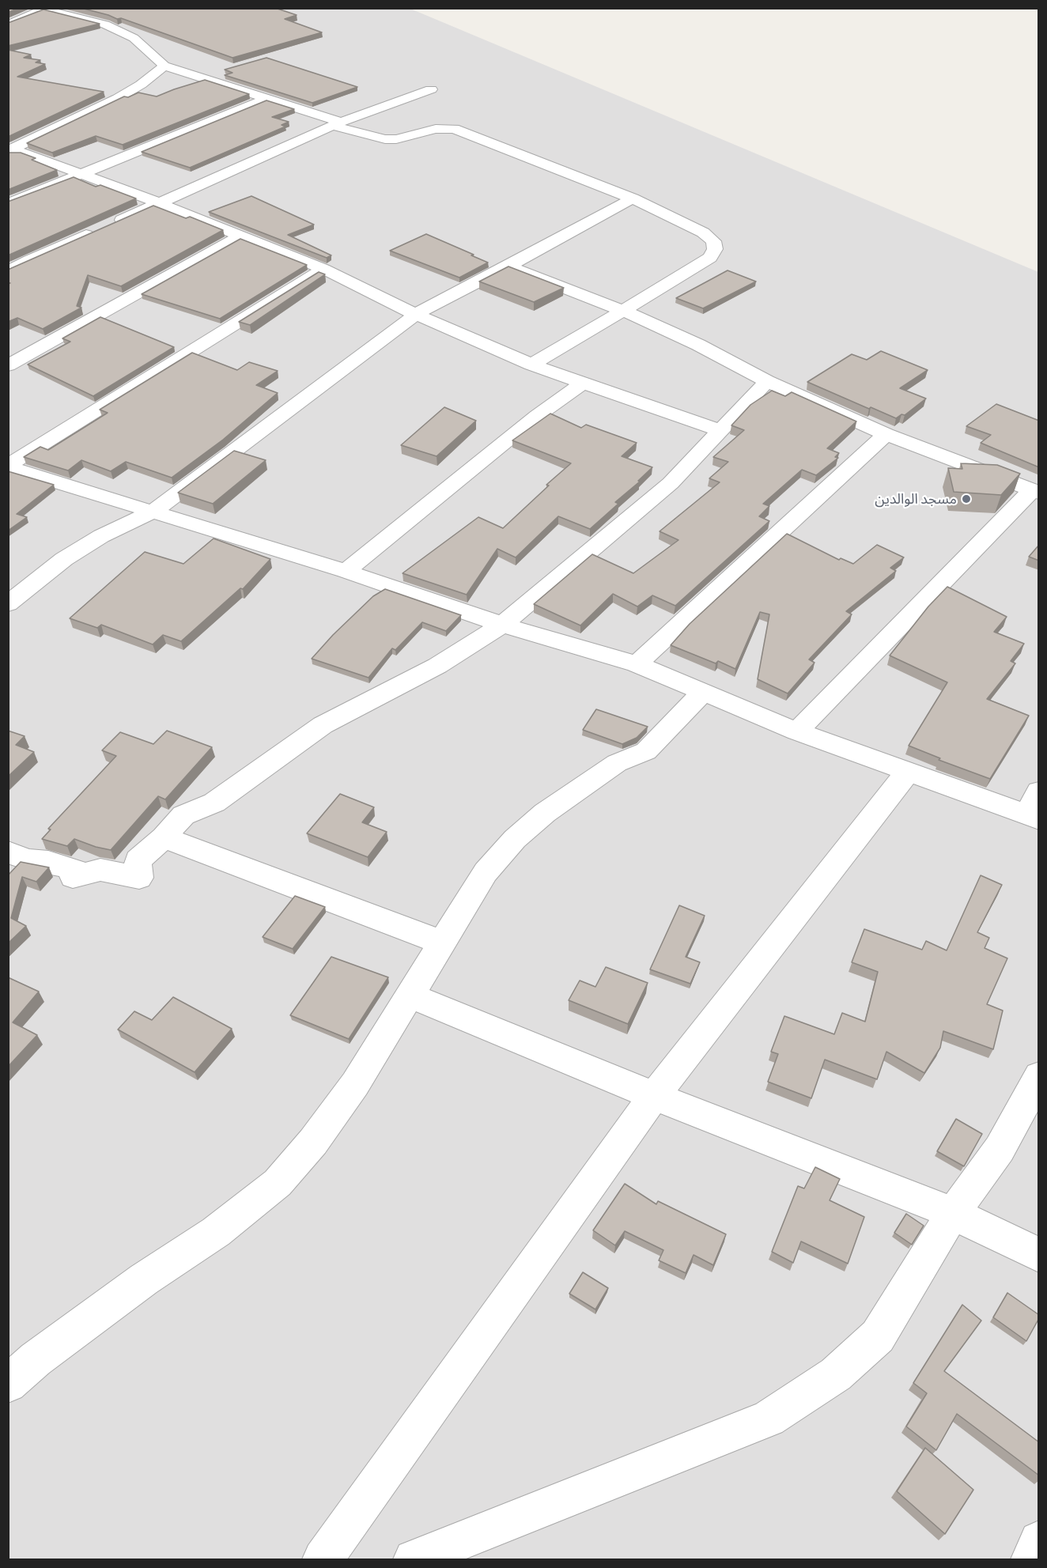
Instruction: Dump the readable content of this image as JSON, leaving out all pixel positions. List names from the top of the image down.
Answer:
{
  "places": ["مسجد الوالدين"]
}
